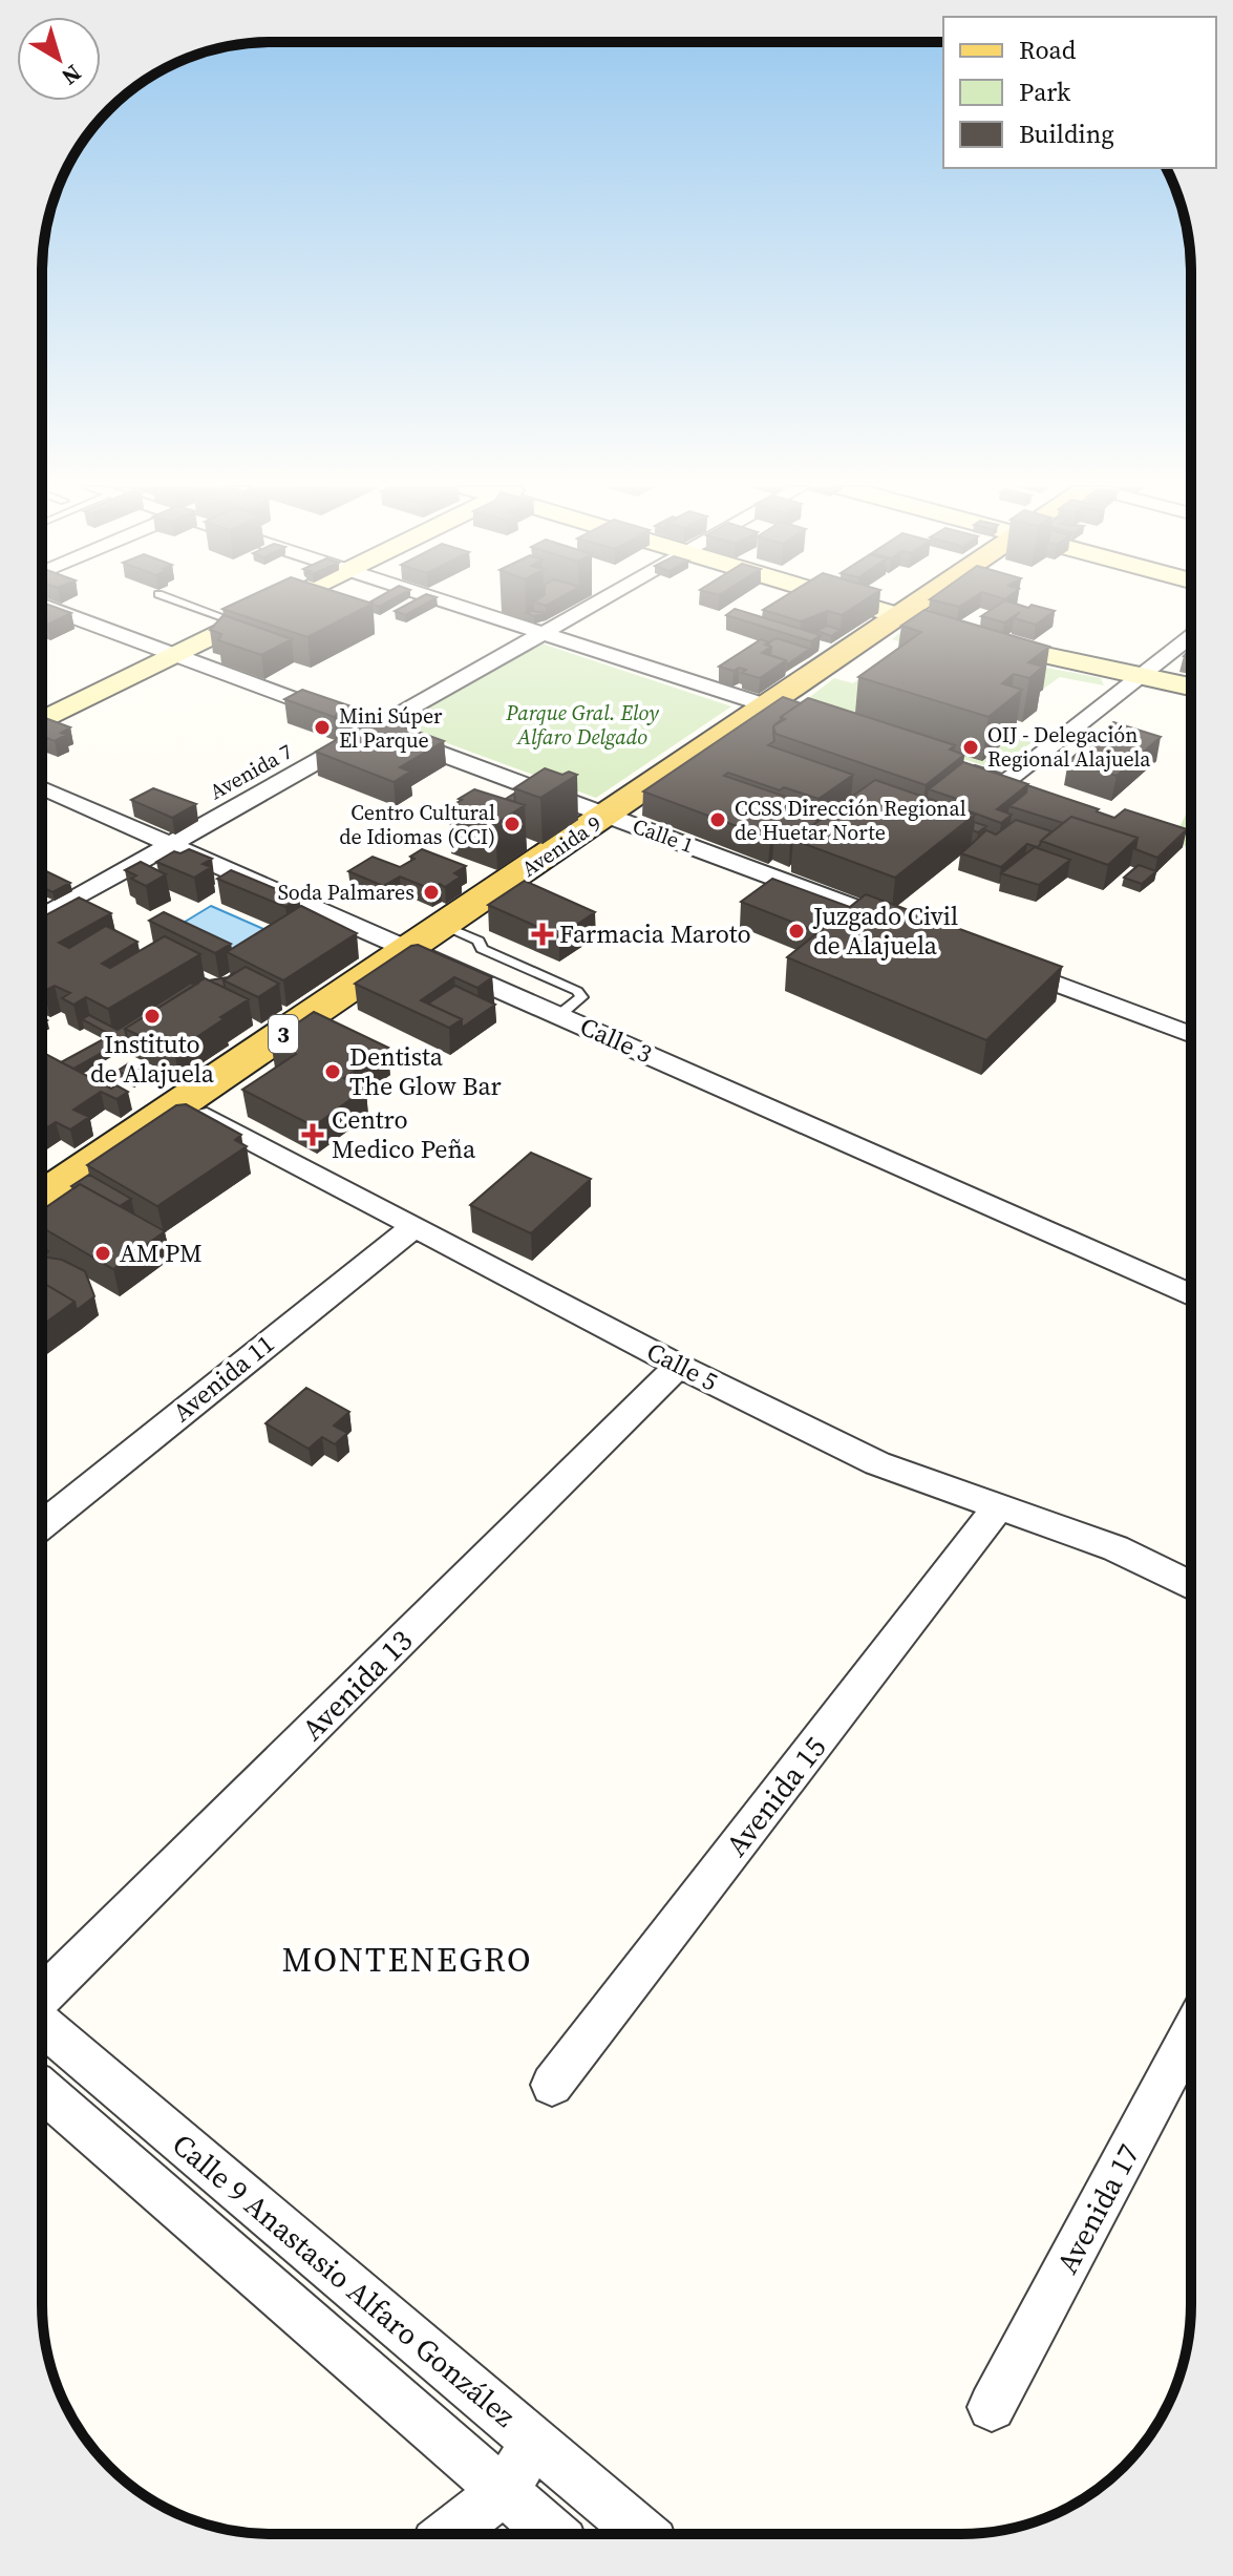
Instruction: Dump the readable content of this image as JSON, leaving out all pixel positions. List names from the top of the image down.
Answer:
{
  "streets": {
    "main road": ["Avenida 9", "3"],
    "street": [
      "Avenida 7",
      "Calle 1",
      "Calle 3",
      "Calle 5",
      "Avenida 11",
      "Avenida 13",
      "Avenida 15",
      "Avenida 17",
      "Calle 9 Anastasio Alfaro González"
    ]
  },
  "crossings": [
    ["Avenida 7", "Calle 1"],
    ["Avenida 7", "Calle 3"],
    ["Calle 1", "Avenida 9"],
    ["Avenida 9", "Calle 3"],
    ["Avenida 9", "Calle 5"],
    ["Calle 5", "Avenida 11"],
    ["Calle 5", "Avenida 13"],
    ["Calle 5", "Avenida 15"]
  ],
  "districts": ["MONTENEGRO"],
  "parks": ["Parque Gral. Eloy Alfaro Delgado"],
  "places": {
    "other": [
      "Mini Súper El Parque",
      "OIJ - Delegación Regional Alajuela",
      "CCSS Dirección Regional de Huetar Norte",
      "Centro Cultural de Idiomas (CCI)",
      "Soda Palmares",
      "Juzgado Civil de Alajuela",
      "Instituto de Alajuela",
      "Dentista The Glow Bar",
      "AM PM"
    ],
    "health": ["Farmacia Maroto", "Centro Medico Peña"]
  },
  "legend": ["Road", "Park", "Building"],
  "north": "bottom right"
}
